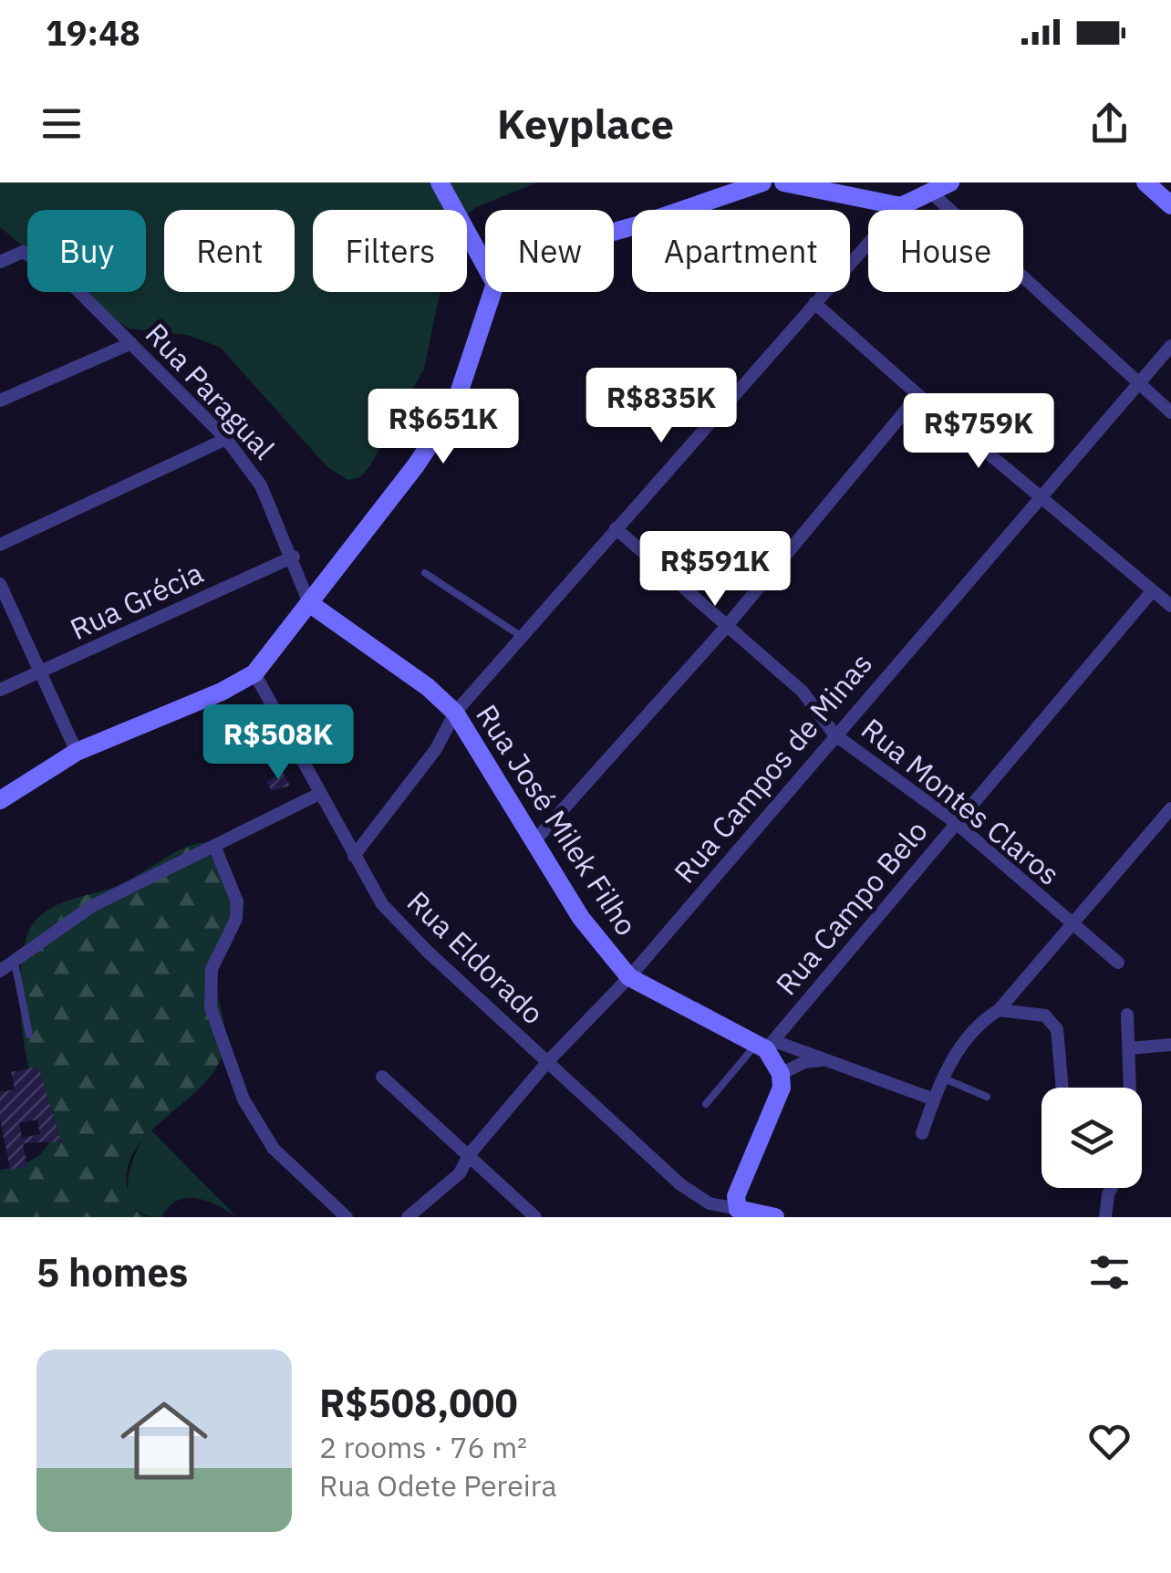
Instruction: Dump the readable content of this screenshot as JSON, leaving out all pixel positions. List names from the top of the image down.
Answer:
{
  "streets": {
    "main road": ["Rua José Milek Filho"],
    "street": [
      "Rua Paragual",
      "Rua Grécia",
      "Rua Campos de Minas",
      "Rua Montes Claros",
      "Rua Campo Belo",
      "Rua Eldorado"
    ]
  },
  "crossings": [
    ["Rua Paragual", "Rua Grécia"],
    ["Rua Paragual", "Rua José Milek Filho"],
    ["Rua Campos de Minas", "Rua Montes Claros"],
    ["Rua Campos de Minas", "Rua José Milek Filho"],
    ["Rua Campos de Minas", "Rua Eldorado"],
    ["Rua Montes Claros", "Rua Campo Belo"],
    ["Rua José Milek Filho", "Rua Campo Belo"]
  ],
  "page": {
    "status": "19:48",
    "header": "Keyplace",
    "chip": [
      "Buy",
      "Rent",
      "Filters",
      "New",
      "Apartment",
      "House"
    ],
    "price": [
      "R$835K",
      "R$651K",
      "R$759K",
      "R$591K",
      "R$508K"
    ],
    "heading": "5 homes",
    "list": [
      {
        "name": "R$508,000",
        "note": "2 rooms · 76 m² · Rua Odete Pereira"
      }
    ]
  }
}
